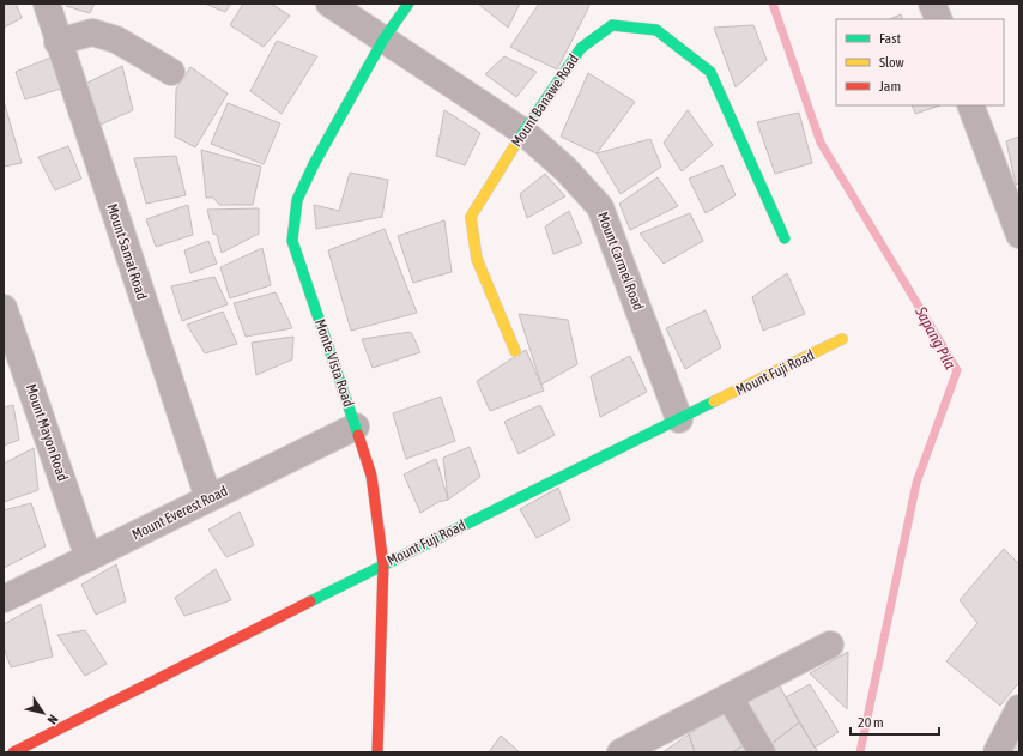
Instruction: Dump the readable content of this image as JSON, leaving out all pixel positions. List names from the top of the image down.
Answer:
{
  "streets": {
    "street": [
      "Mount Banawe Road",
      "Mount Samat Road",
      "Mount Carmel Road",
      "Monte Vista Road",
      "Mount Fuji Road",
      "Mount Mayon Road",
      "Mount Everest Road"
    ]
  },
  "crossings": [
    ["Mount Banawe Road", "Mount Carmel Road"],
    ["Mount Samat Road", "Mount Everest Road"],
    ["Mount Carmel Road", "Monte Vista Road"],
    ["Mount Carmel Road", "Mount Fuji Road"],
    ["Monte Vista Road", "Mount Fuji Road"],
    ["Monte Vista Road", "Mount Everest Road"],
    ["Mount Mayon Road", "Mount Everest Road"]
  ],
  "water": ["Sapang Pila"],
  "legend": ["Fast", "Slow", "Jam"],
  "scale_bar": "20 m",
  "north": "bottom right"
}
